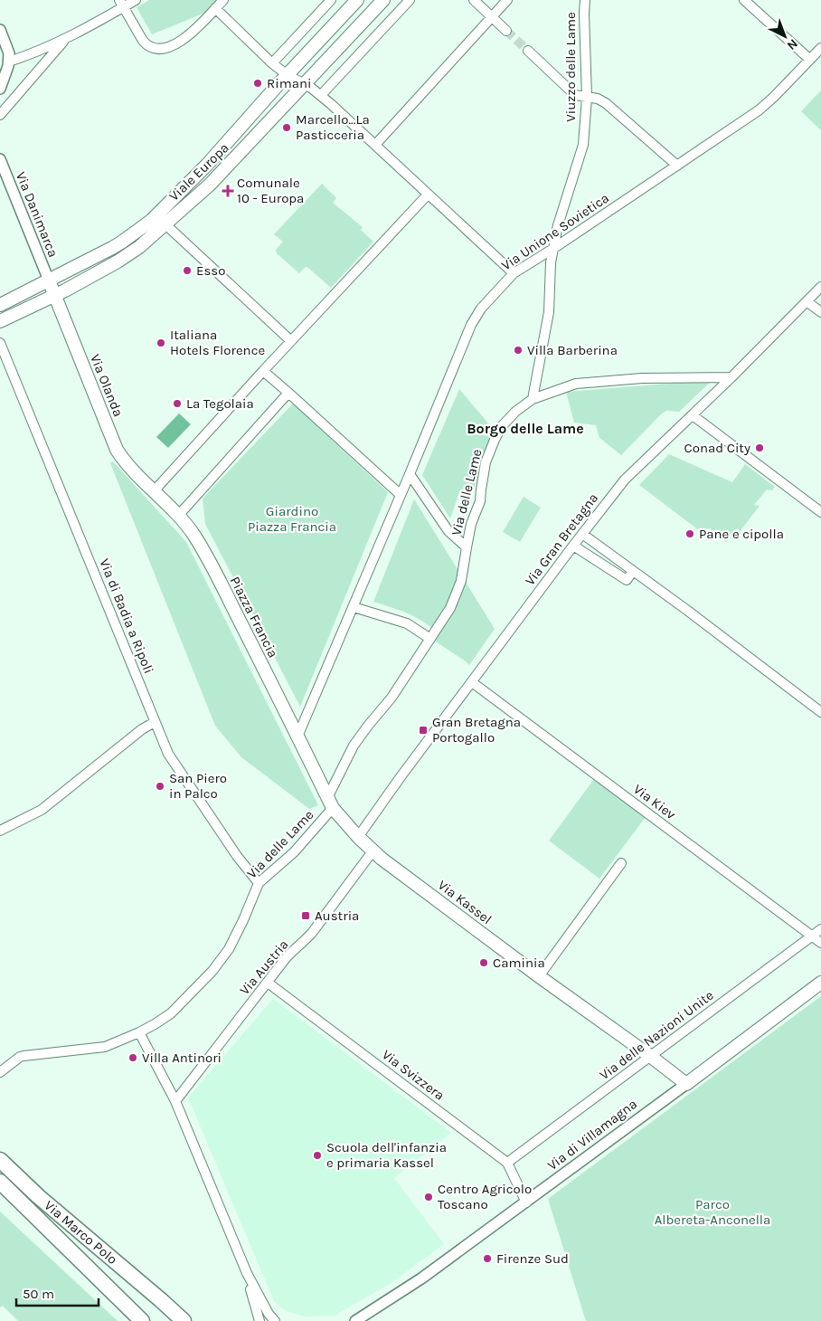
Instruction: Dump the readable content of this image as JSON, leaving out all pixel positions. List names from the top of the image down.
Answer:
{
  "streets": {
    "highway": ["Via Marco Polo"],
    "main road": [
      "Viale Europa",
      "Via Olanda",
      "Piazza Francia",
      "Via Kassel",
      "Via di Villamagna"
    ],
    "street": [
      "Viuzzo delle Lame",
      "Via Danimarca",
      "Via Unione Sovietica",
      "Via delle Lame",
      "Via Gran Bretagna",
      "Via di Badia a Ripoli",
      "Via Kiev",
      "Via Austria",
      "Via delle Nazioni Unite",
      "Via Svizzera"
    ]
  },
  "crossings": [
    ["Viuzzo delle Lame", "Via Unione Sovietica"],
    ["Viuzzo delle Lame", "Via delle Lame"],
    ["Viale Europa", "Via Danimarca"],
    ["Viale Europa", "Via Olanda"],
    ["Via Danimarca", "Via Olanda"],
    ["Via Unione Sovietica", "Piazza Francia"],
    ["Via Olanda", "Piazza Francia"],
    ["Via delle Lame", "Via Gran Bretagna"],
    ["Via delle Lame", "Via di Badia a Ripoli"],
    ["Via delle Lame", "Piazza Francia"],
    ["Via delle Lame", "Via Kassel"],
    ["Via Gran Bretagna", "Via Kiev"],
    ["Via Gran Bretagna", "Via Kassel"],
    ["Piazza Francia", "Via Kassel"],
    ["Via Kiev", "Via delle Nazioni Unite"],
    ["Via Kassel", "Via Austria"],
    ["Via Kassel", "Via delle Nazioni Unite"],
    ["Via Kassel", "Via di Villamagna"],
    ["Via Austria", "Via Svizzera"],
    ["Via delle Nazioni Unite", "Via Svizzera"],
    ["Via Svizzera", "Via di Villamagna"]
  ],
  "districts": ["Borgo delle Lame"],
  "parks": ["Giardino Piazza Francia", "Parco Albereta-Anconella"],
  "places": {
    "other": [
      "Rimani",
      "Marcello...La Pasticceria",
      "Esso",
      "Italiana Hotels Florence",
      "Villa Barberina",
      "La Tegolaia",
      "Conad City",
      "Pane e cipolla",
      "San Piero in Palco",
      "Caminia",
      "Villa Antinori",
      "Scuola dell'infanzia e primaria Kassel",
      "Centro Agricolo Toscano",
      "Firenze Sud"
    ],
    "health": ["Comunale 10 - Europa"],
    "transit": ["Gran Bretagna Portogallo", "Austria"]
  },
  "scale_bar": "50 m",
  "north": "bottom right"
}
